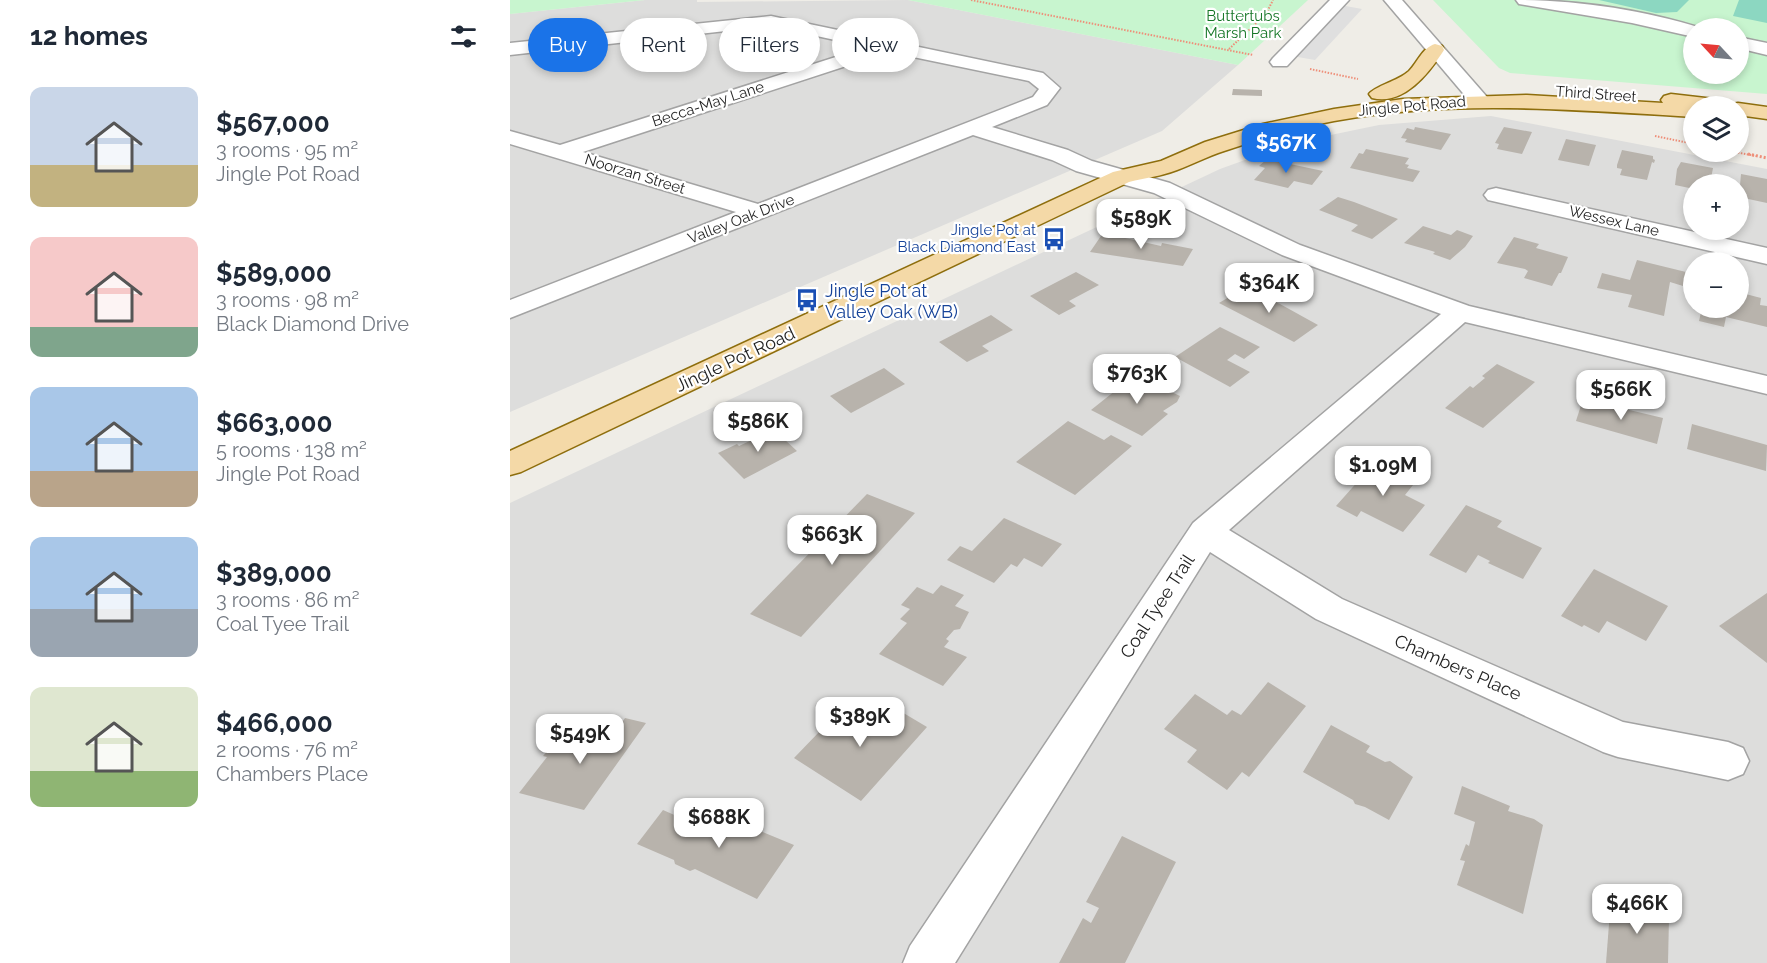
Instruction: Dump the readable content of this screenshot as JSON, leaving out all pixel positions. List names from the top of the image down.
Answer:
{
  "streets": {
    "main road": ["Third Street", "Jingle Pot Road"],
    "street": [
      "Becca-May Lane",
      "Noorzan Street",
      "Valley Oak Drive",
      "Wessex Lane",
      "Coal Tyee Trail",
      "Chambers Place"
    ]
  },
  "crossings": [
    ["Third Street", "Jingle Pot Road"],
    ["Becca-May Lane", "Noorzan Street"],
    ["Noorzan Street", "Valley Oak Drive"],
    ["Coal Tyee Trail", "Chambers Place"]
  ],
  "parks": ["Buttertubs Marsh Park"],
  "places": {
    "bus stop": ["Jingle Pot at Black Diamond East", "Jingle Pot at Valley Oak (WB)"]
  },
  "north": "top left",
  "page": {
    "heading": "12 homes",
    "map_buttons": ["+", "−"],
    "chip": [
      "Buy",
      "Rent",
      "Filters",
      "New"
    ],
    "list": [
      {
        "name": "$567,000",
        "note": "3 rooms · 95 m² · Jingle Pot Road"
      },
      {
        "name": "$589,000",
        "note": "3 rooms · 98 m² · Black Diamond Drive"
      },
      {
        "name": "$663,000",
        "note": "5 rooms · 138 m² · Jingle Pot Road"
      },
      {
        "name": "$389,000",
        "note": "3 rooms · 86 m² · Coal Tyee Trail"
      },
      {
        "name": "$466,000",
        "note": "2 rooms · 76 m² · Chambers Place"
      }
    ],
    "price": [
      "$567K",
      "$589K",
      "$364K",
      "$763K",
      "$566K",
      "$586K",
      "$1.09M",
      "$663K",
      "$389K",
      "$549K",
      "$688K",
      "$466K"
    ]
  }
}
